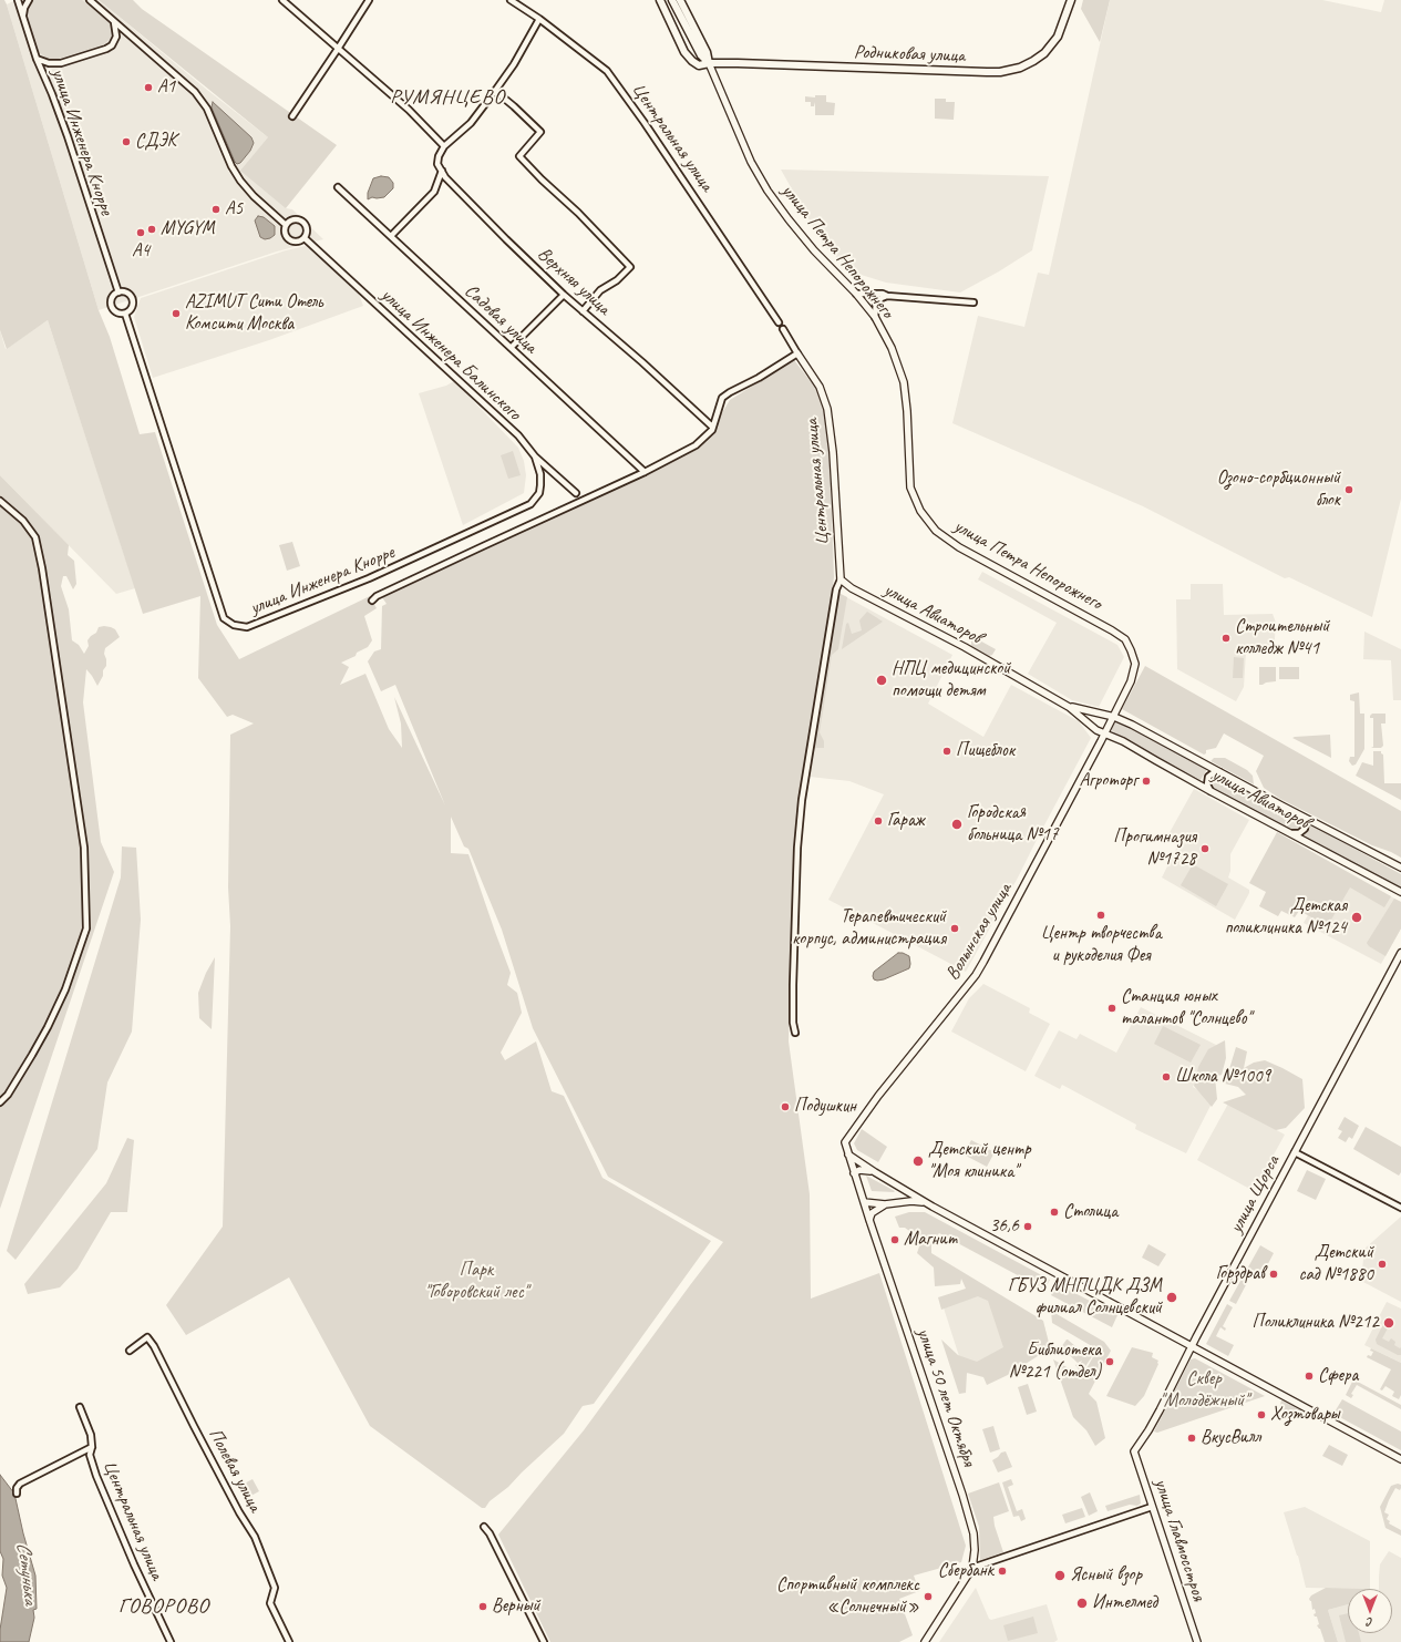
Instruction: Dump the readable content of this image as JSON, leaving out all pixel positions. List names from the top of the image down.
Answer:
{
  "streets": {
    "main road": ["Родниковая улица", "улица Петра Непорожнего"],
    "street": [
      "Центральная улица",
      "улица Инженера Кнорре",
      "Верхняя улица",
      "Садовая улица",
      "улица Инженера Балинского",
      "улица Авиаторов",
      "Волынская улица",
      "улица Щорса",
      "улица 50 лет Октября",
      "Полевая улица",
      "улица Главмосстроя"
    ]
  },
  "crossings": [
    ["Родниковая улица", "улица Петра Непорожнего"],
    ["Центральная улица", "улица Авиаторов"],
    ["улица Инженера Кнорре", "улица Инженера Балинского"],
    ["улица Петра Непорожнего", "улица Авиаторов"],
    ["улица Авиаторов", "Волынская улица"],
    ["Волынская улица", "улица 50 лет Октября"],
    ["улица Щорса", "улица Главмосстроя"]
  ],
  "districts": ["РУМЯНЦЕВО", "ГОВОРОВО"],
  "water": ["Сетунька"],
  "parks": ["Парк \"Говоровский лес\"", "Сквер \"Молодёжный\""],
  "places": [
    "А1",
    "СДЭК",
    "А5",
    "MYGYM",
    "А4",
    "AZIMUT Сити Отель Комсити Москва",
    "Озоно-сорбционный блок",
    "Строительный колледж №41",
    "НПЦ медицинской помощи детям",
    "Пищеблок",
    "Агроторг",
    "Гараж",
    "Городская больница №17",
    "Прогимназия №1728",
    "Центр творчества и рукоделия Фея",
    "Детская поликлиника №124",
    "Терапевтический корпус, администрация",
    "Станция юных талантов \"Солнцево\"",
    "Школа №1009",
    "Подушкин",
    "Детский центр \"Моя клиника\"",
    "Столица",
    "36,6",
    "Магнит",
    "Детский сад №1880",
    "Горздрав",
    "ГБУЗ МНПЦДК ДЗМ филиал Солнцевский",
    "Поликлиника №212",
    "Библиотека №221 (отдел)",
    "Сфера",
    "Хозтовары",
    "ВкусВилл",
    "Сбербанк",
    "Ясный взор",
    "Спортивный комплекс «Солнечный»",
    "Интелмед",
    "Верный"
  ],
  "north": "bottom"
}
